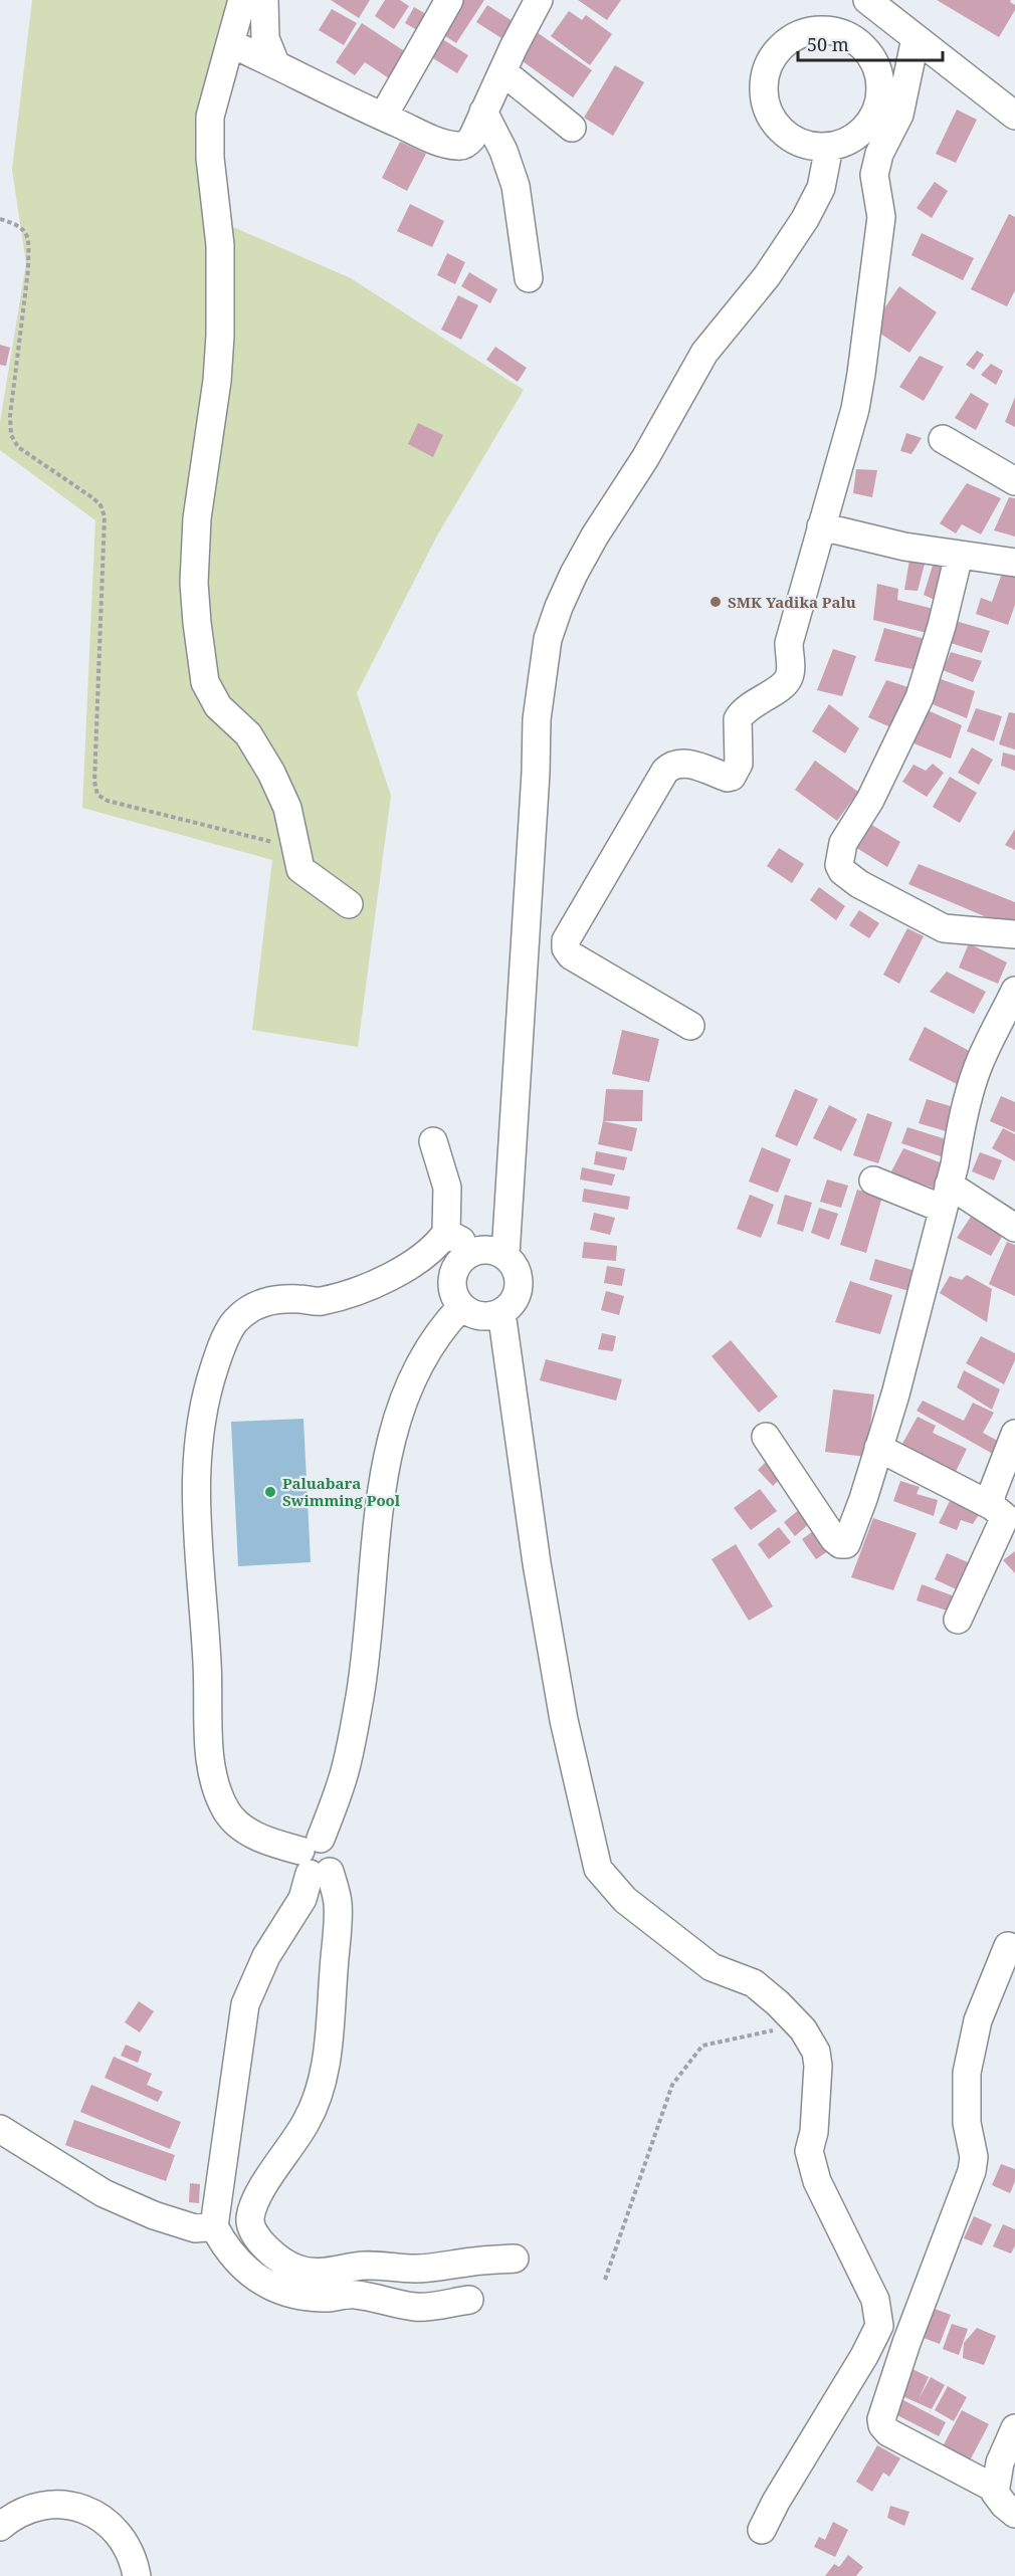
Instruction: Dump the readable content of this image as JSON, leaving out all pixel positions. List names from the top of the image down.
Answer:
{
  "places": ["SMK Yadika Palu", "Paluabara Swimming Pool"],
  "scale_bar": "50 m"
}
